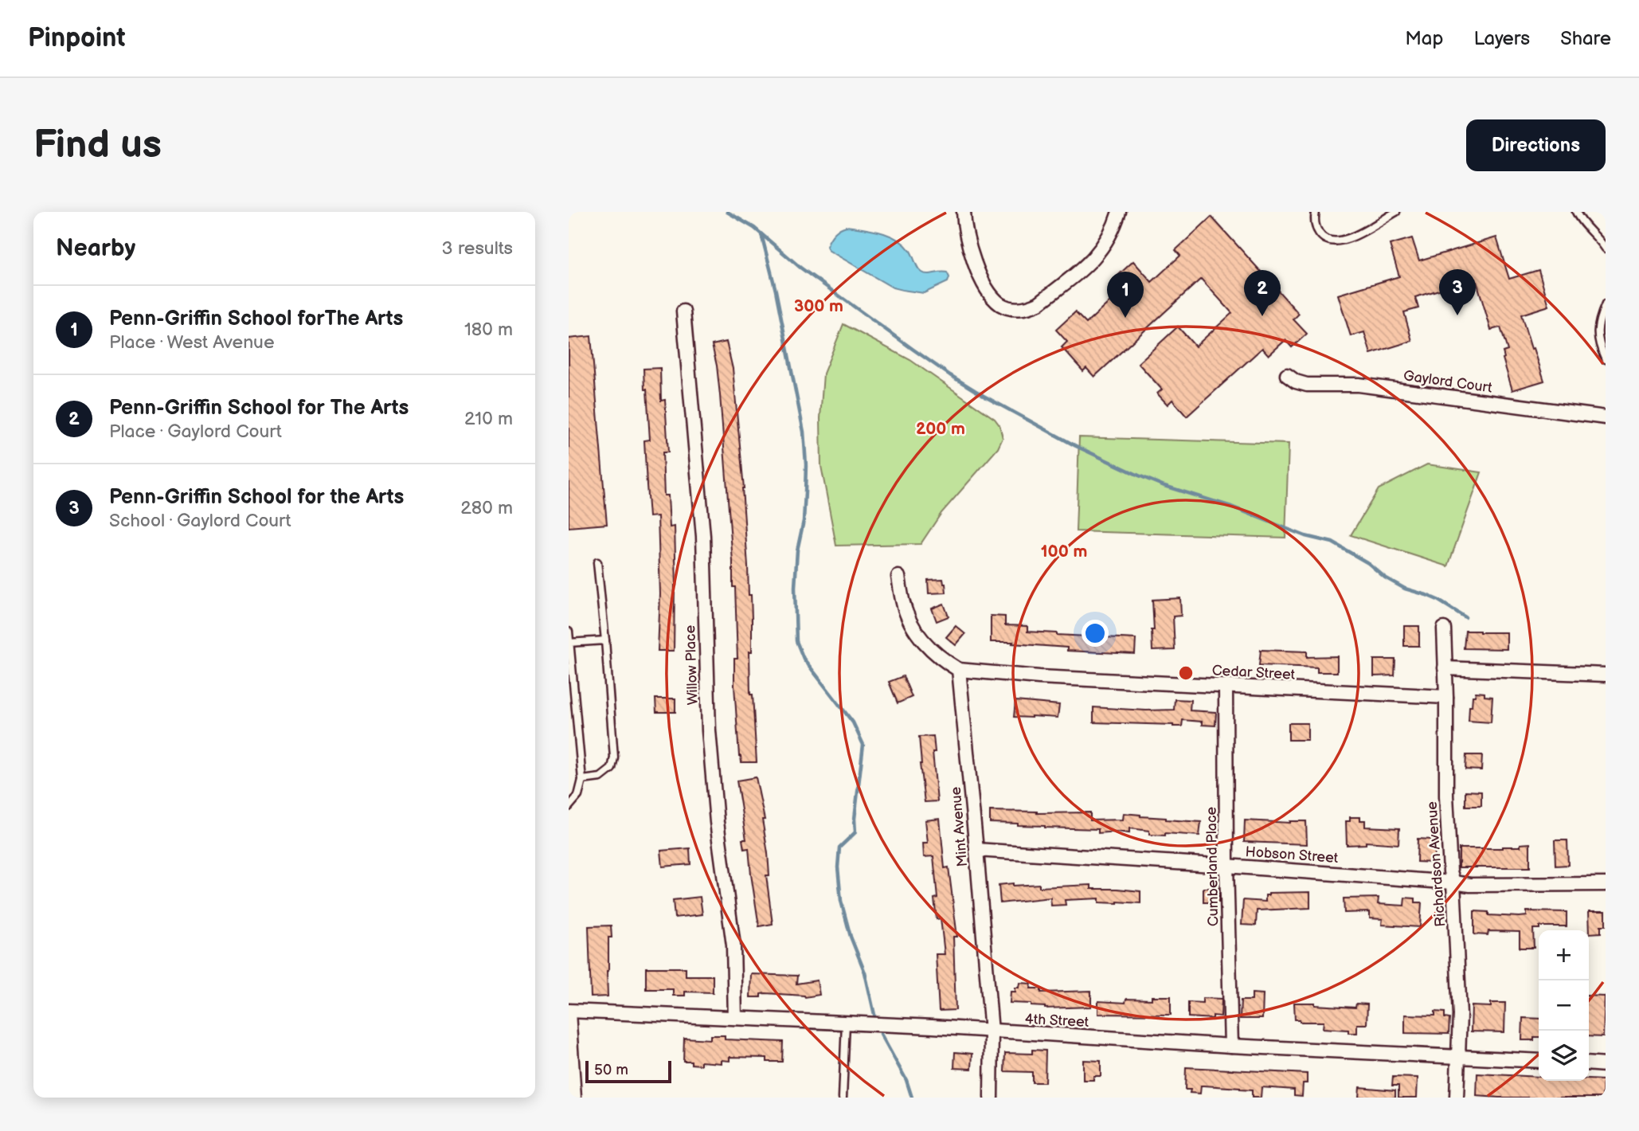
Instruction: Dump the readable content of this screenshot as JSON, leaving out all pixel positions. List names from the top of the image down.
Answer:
{
  "streets": {
    "street": [
      "Gaylord Court",
      "Willow Place",
      "Cedar Street",
      "Mint Avenue",
      "Hobson Street",
      "Richardson Avenue",
      "Cumberland Place",
      "4th Street"
    ]
  },
  "crossings": [
    ["Willow Place", "4th Street"],
    ["Cedar Street", "Mint Avenue"],
    ["Cedar Street", "Richardson Avenue"],
    ["Cedar Street", "Cumberland Place"],
    ["Mint Avenue", "Hobson Street"],
    ["Mint Avenue", "4th Street"],
    ["Hobson Street", "Richardson Avenue"],
    ["Hobson Street", "Cumberland Place"],
    ["Richardson Avenue", "4th Street"],
    ["Cumberland Place", "4th Street"]
  ],
  "scale_bar": "50 m",
  "page": {
    "header": "Pinpoint",
    "nav": ["Map", "Layers", "Share"],
    "buttons": "Directions",
    "title": "Find us",
    "heading": ["Nearby", "3 results"],
    "pins": ["3", "2", "1"],
    "list": [
      {
        "mark": "1",
        "name": "Penn-Griffin School forThe Arts",
        "note": "Place · West Avenue",
        "value": "180 m"
      },
      {
        "mark": "2",
        "name": "Penn-Griffin School for The Arts",
        "note": "Place · Gaylord Court",
        "value": "210 m"
      },
      {
        "mark": "3",
        "name": "Penn-Griffin School for the Arts",
        "note": "School · Gaylord Court",
        "value": "280 m"
      }
    ],
    "map_buttons": ["+", "−"],
    "scale": "50 m"
  },
  "rings": ["300 m", "200 m", "100 m"]
}
